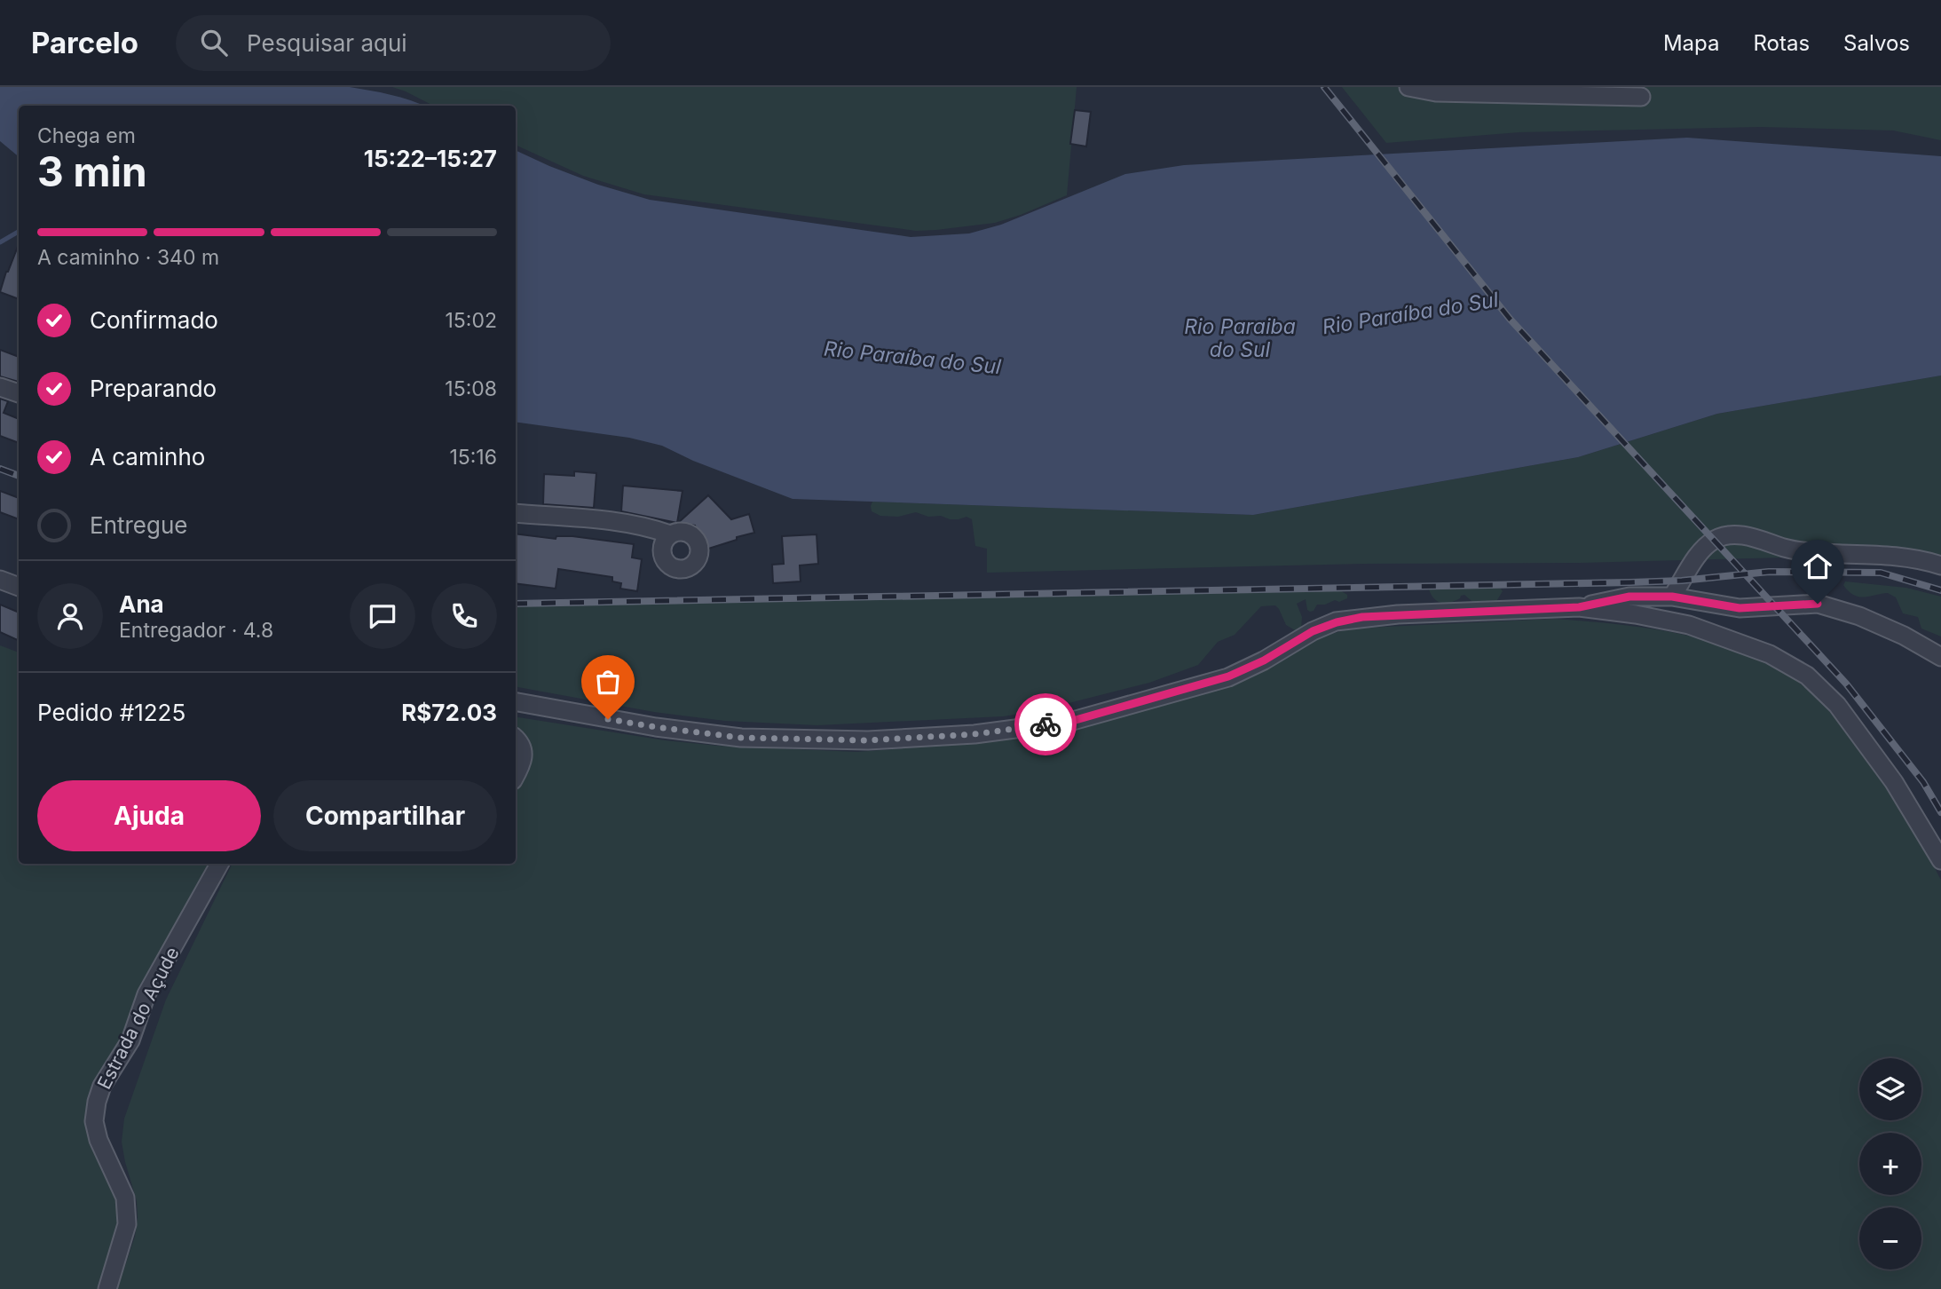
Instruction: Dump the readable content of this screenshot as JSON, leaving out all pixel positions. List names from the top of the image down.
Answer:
{
  "streets": {
    "street": ["Estrada do Açude"]
  },
  "water": ["Rio Paraíba do Sul", "Rio Paraiba do Sul"],
  "page": {
    "header": "Parcelo",
    "search": "Pesquisar aqui",
    "nav": ["Mapa", "Rotas", "Salvos"],
    "heading": ["3 min", "Chega em", "15:22–15:27"],
    "panel": [
      "Ana",
      "Entregador · 4.8",
      "Pedido #1225",
      "R$72.03"
    ],
    "bar": "A caminho · 340 m",
    "list": [
      ["Confirmado", "15:02"],
      ["Preparando", "15:08"],
      ["A caminho", "15:16"],
      "Entregue"
    ],
    "buttons": ["Ajuda", "Compartilhar"],
    "map_buttons": ["+", "−"]
  }
}
